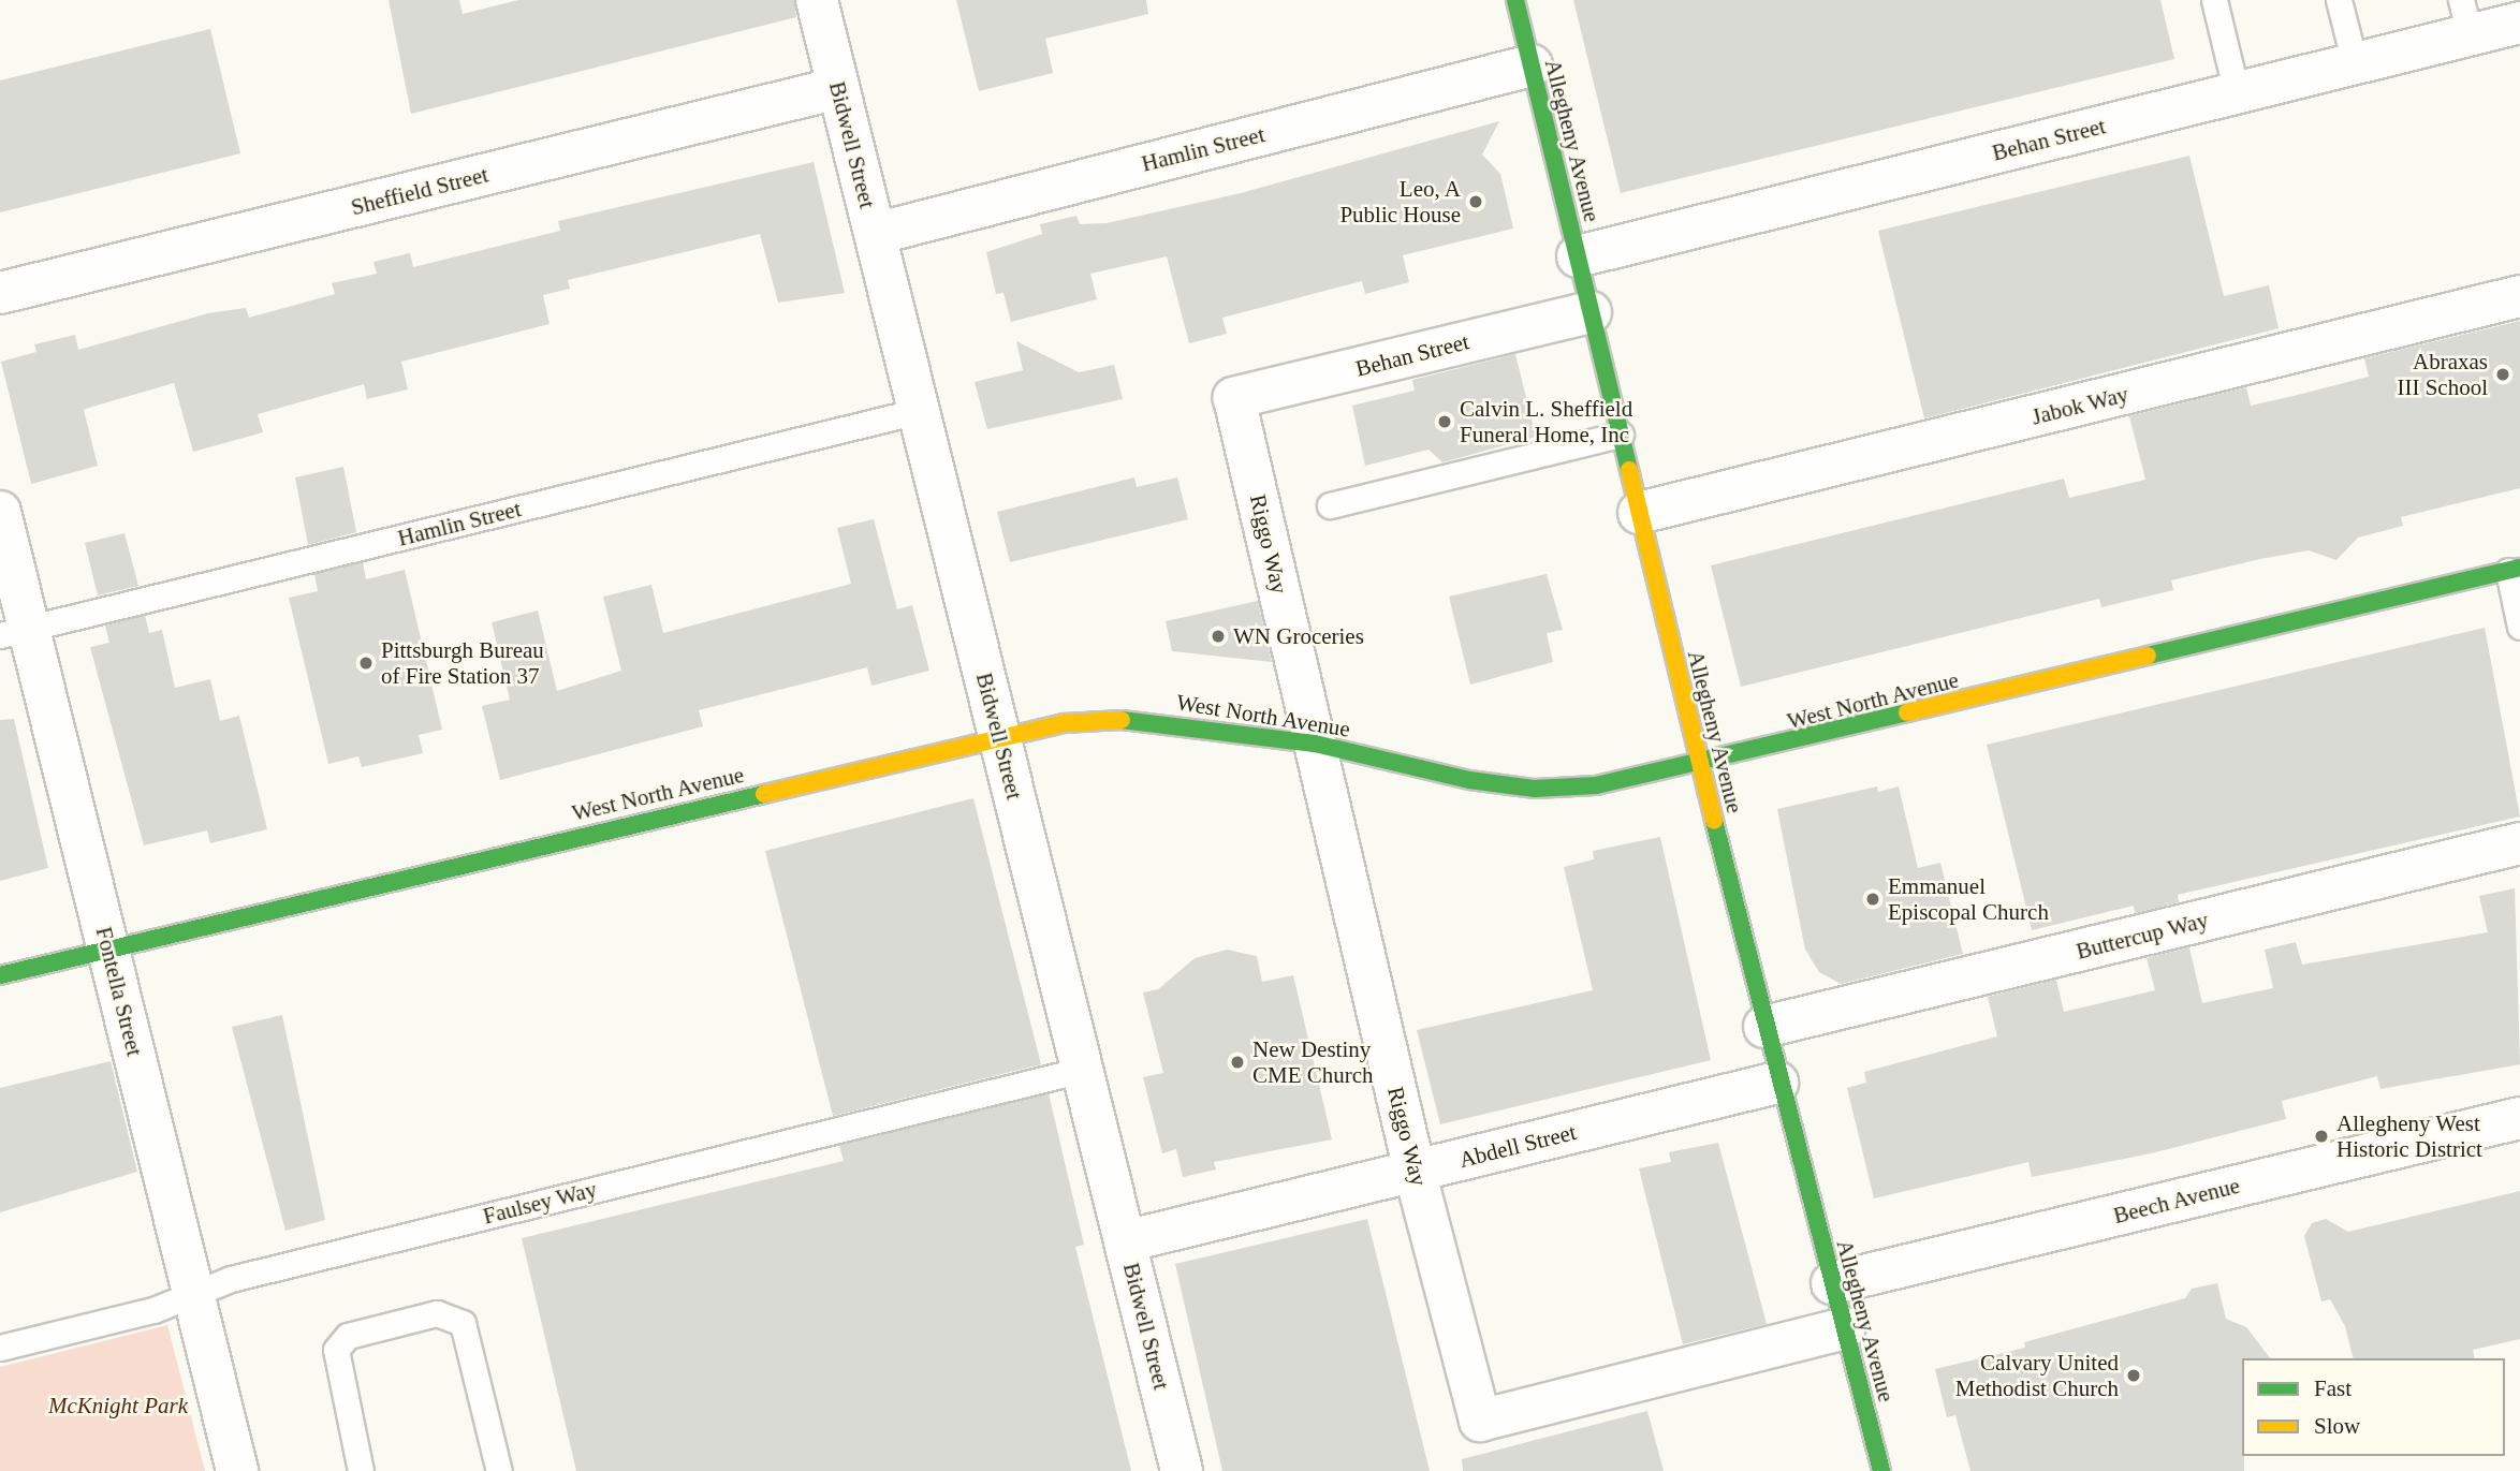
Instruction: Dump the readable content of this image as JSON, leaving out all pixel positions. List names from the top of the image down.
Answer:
{
  "streets": {
    "street": [
      "Behan Street",
      "Allegheny Avenue",
      "Bidwell Street",
      "Hamlin Street",
      "Sheffield Street",
      "Jabok Way",
      "Riggo Way",
      "West North Avenue",
      "Buttercup Way",
      "Fontella Street",
      "Abdell Street",
      "Beech Avenue"
    ],
    "lane": ["Faulsey Way"]
  },
  "crossings": [
    ["Behan Street", "Allegheny Avenue"],
    ["Behan Street", "Riggo Way"],
    ["Allegheny Avenue", "Hamlin Street"],
    ["Allegheny Avenue", "Jabok Way"],
    ["Allegheny Avenue", "Riggo Way"],
    ["Allegheny Avenue", "West North Avenue"],
    ["Allegheny Avenue", "Buttercup Way"],
    ["Allegheny Avenue", "Abdell Street"],
    ["Allegheny Avenue", "Beech Avenue"],
    ["Bidwell Street", "Hamlin Street"],
    ["Bidwell Street", "Sheffield Street"],
    ["Bidwell Street", "West North Avenue"],
    ["Bidwell Street", "Abdell Street"],
    ["Bidwell Street", "Faulsey Way"],
    ["Hamlin Street", "Fontella Street"],
    ["Riggo Way", "West North Avenue"],
    ["Riggo Way", "Abdell Street"],
    ["West North Avenue", "Fontella Street"],
    ["Fontella Street", "Faulsey Way"]
  ],
  "parks": ["McKnight Park"],
  "places": [
    "Leo, A Public House",
    "Abraxas III School",
    "Calvin L. Sheffield Funeral Home, Inc",
    "WN Groceries",
    "Pittsburgh Bureau of Fire Station 37",
    "Emmanuel Episcopal Church",
    "New Destiny CME Church",
    "Allegheny West Historic District",
    "Calvary United Methodist Church"
  ],
  "legend": ["Fast", "Slow"]
}
